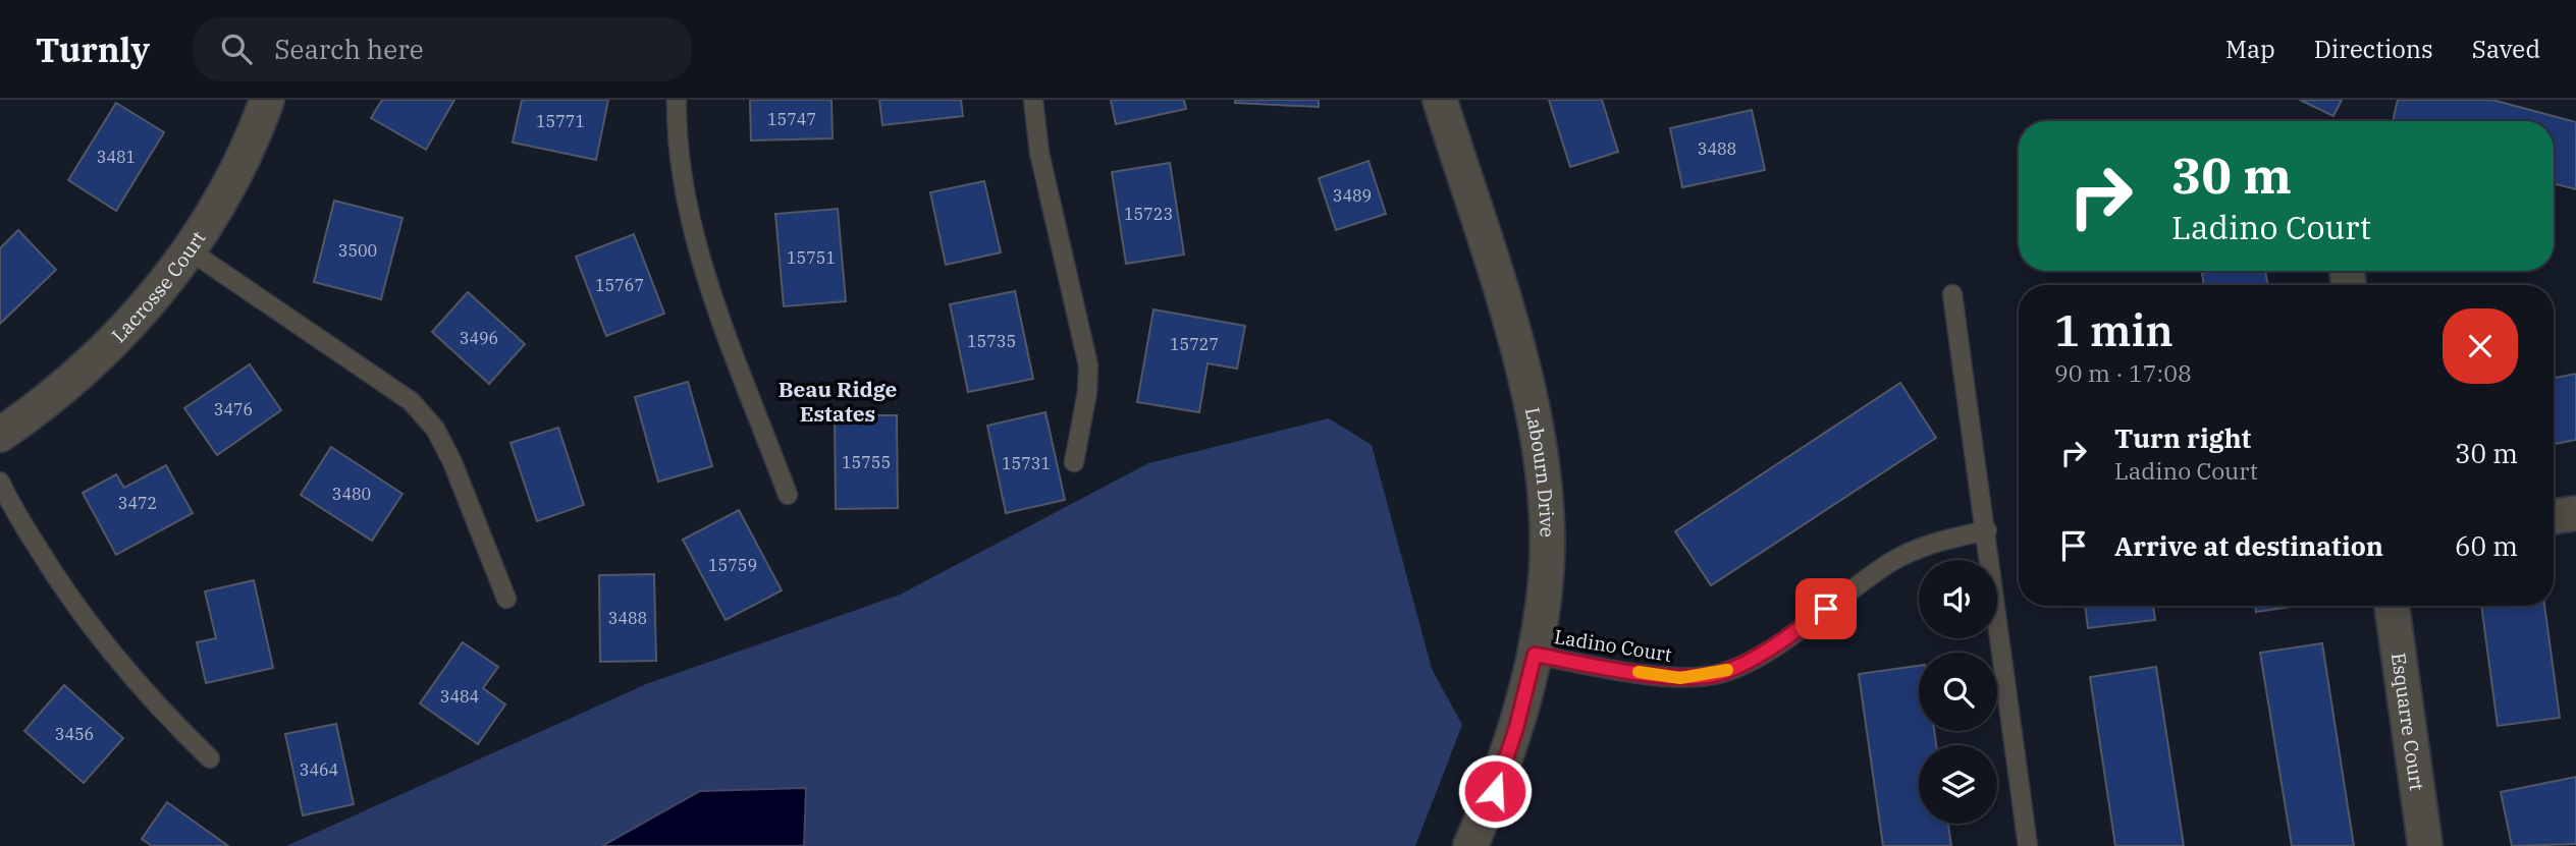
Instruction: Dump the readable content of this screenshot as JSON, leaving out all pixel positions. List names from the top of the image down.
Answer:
{
  "streets": {
    "street": ["Lacrosse Court", "Labourn Drive", "Esquarre Court"],
    "lane": ["Ladino Court"]
  },
  "crossings": [
    ["Labourn Drive", "Ladino Court"]
  ],
  "districts": ["Beau Ridge Estates"],
  "house_numbers": [
    "15747",
    "15771",
    "3488",
    "3481",
    "3489",
    "15723",
    "3500",
    "15751",
    "15767",
    "3496",
    "15735",
    "15727",
    "3476",
    "15755",
    "15731",
    "3480",
    "3472",
    "15759",
    "3488",
    "3484",
    "3456",
    "3464"
  ],
  "page": {
    "header": "Turnly",
    "search": "Search here",
    "nav": ["Map", "Directions", "Saved"],
    "turn": ["30 m", "Ladino Court"],
    "heading": ["1 min", "90 m · 17:08"],
    "list": [
      {
        "name": "Turn right",
        "note": "Ladino Court",
        "value": "30 m"
      },
      {
        "name": "Arrive at destination",
        "value": "60 m"
      }
    ]
  }
}
